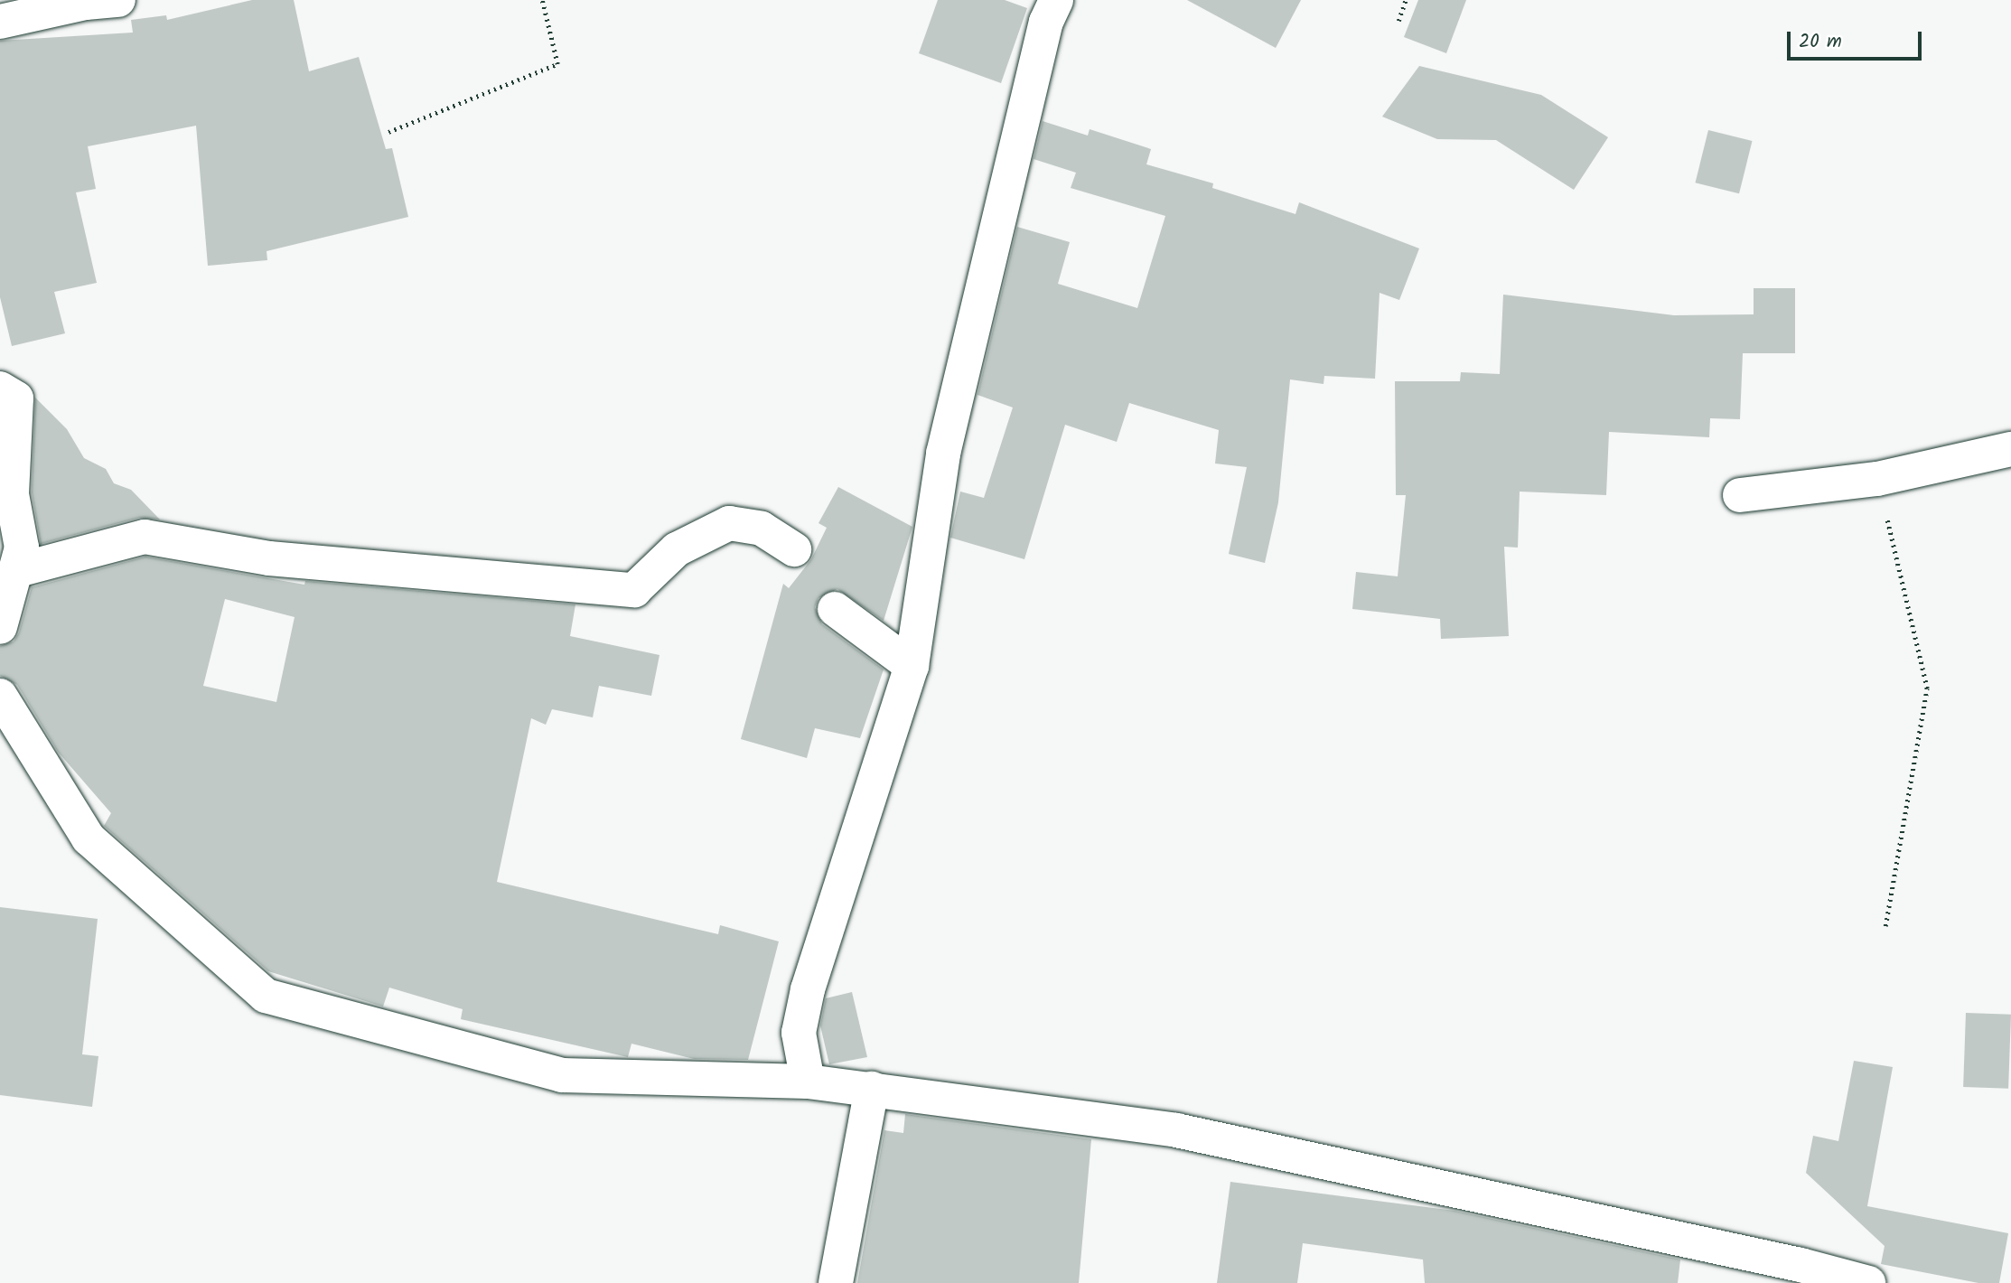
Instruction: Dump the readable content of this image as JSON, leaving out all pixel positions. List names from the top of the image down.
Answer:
{
  "scale_bar": "20 m"
}
